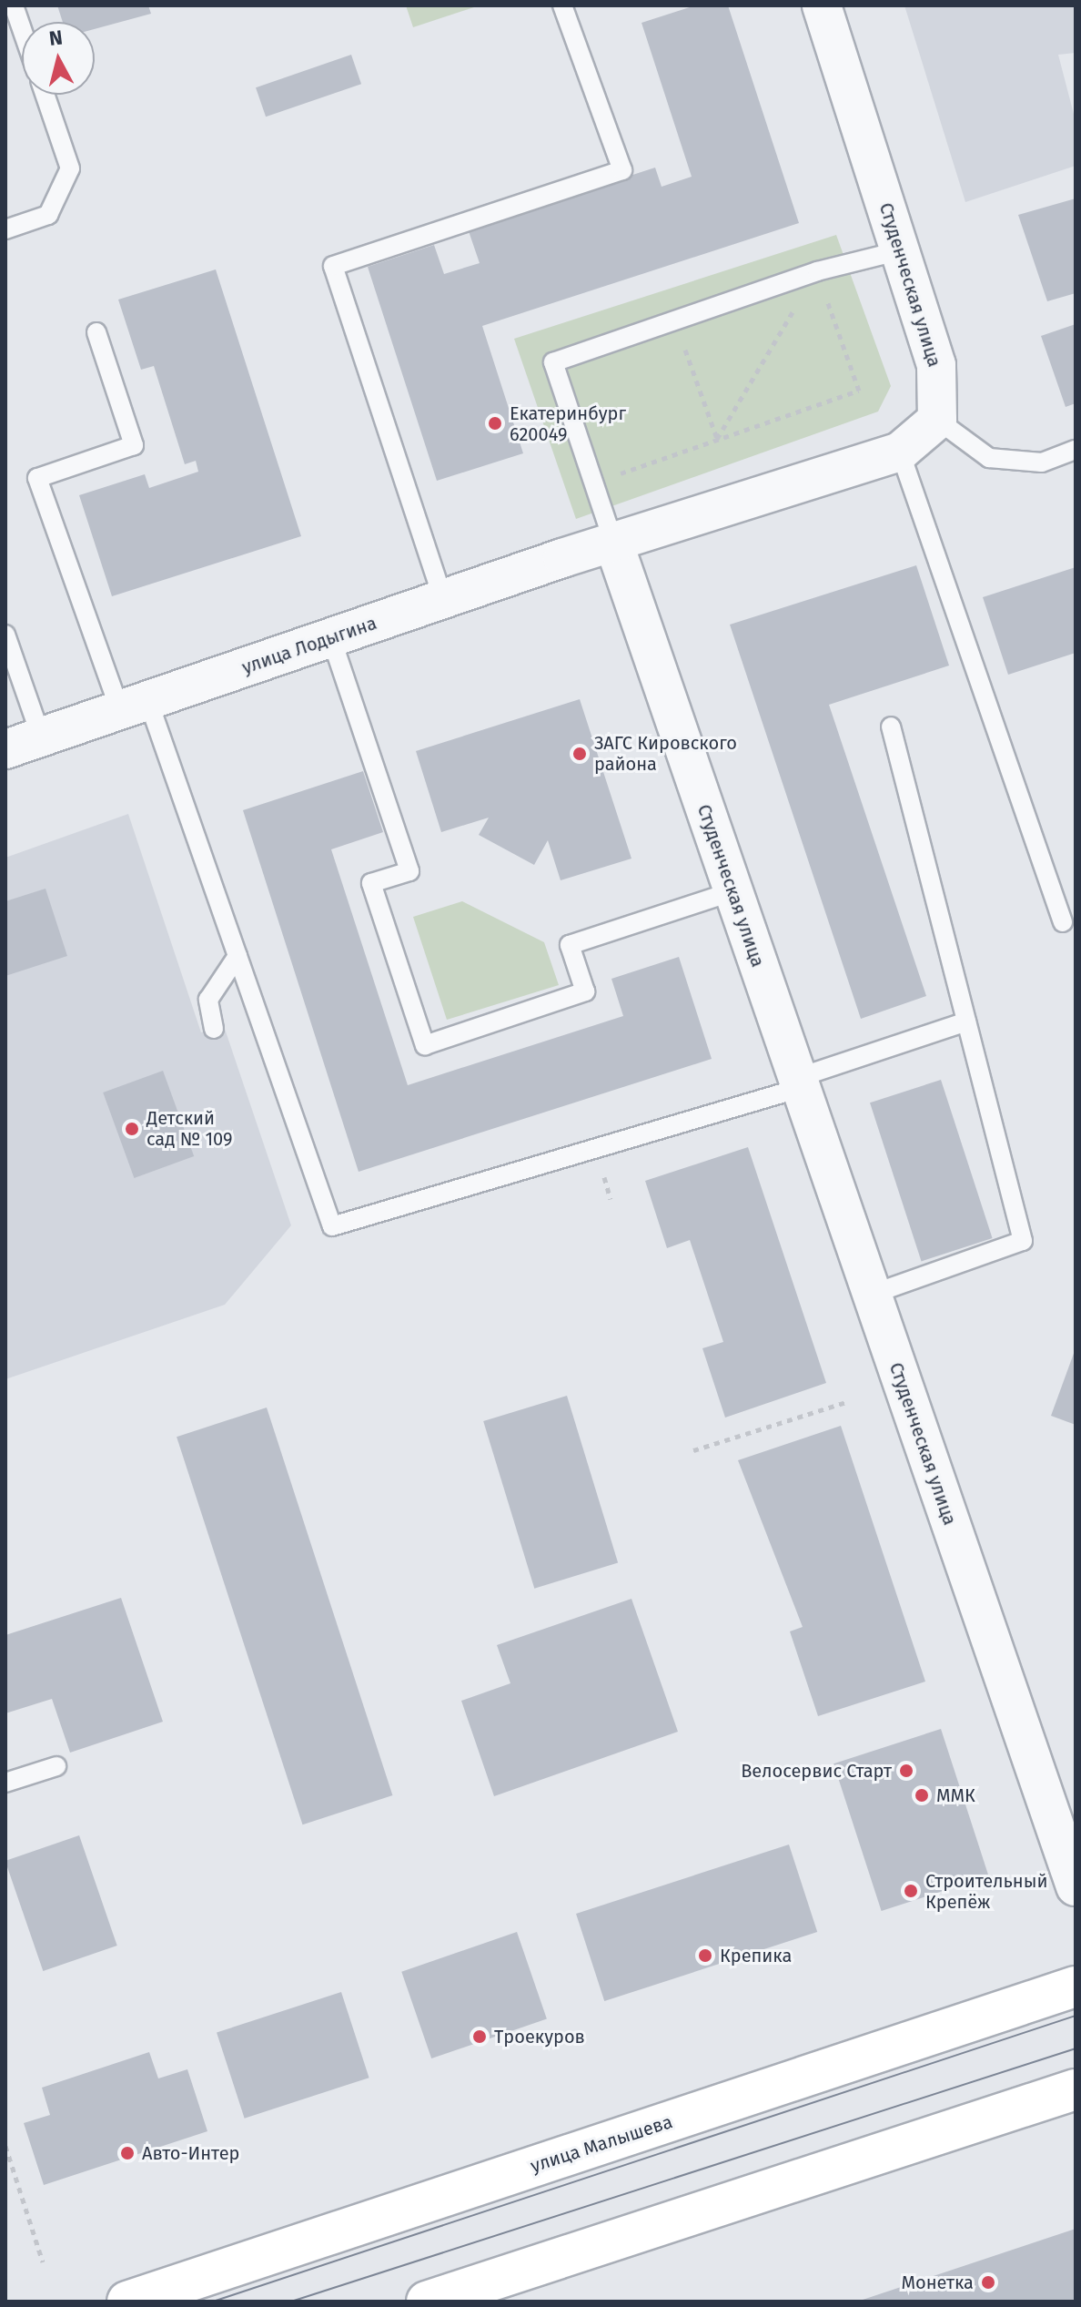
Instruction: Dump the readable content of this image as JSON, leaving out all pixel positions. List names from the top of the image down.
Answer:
{
  "streets": {
    "main road": ["улица Малышева"],
    "street": ["Студенческая улица", "улица Лодыгина"]
  },
  "crossings": [
    ["Студенческая улица", "улица Лодыгина"]
  ],
  "places": [
    "Екатеринбург 620049",
    "ЗАГС Кировского района",
    "Детский сад № 109",
    "Велосервис Старт",
    "ММК",
    "Строительный Крепёж",
    "Крепика",
    "Троекуров",
    "Авто-Интер",
    "Монетка"
  ],
  "north": "top"
}
